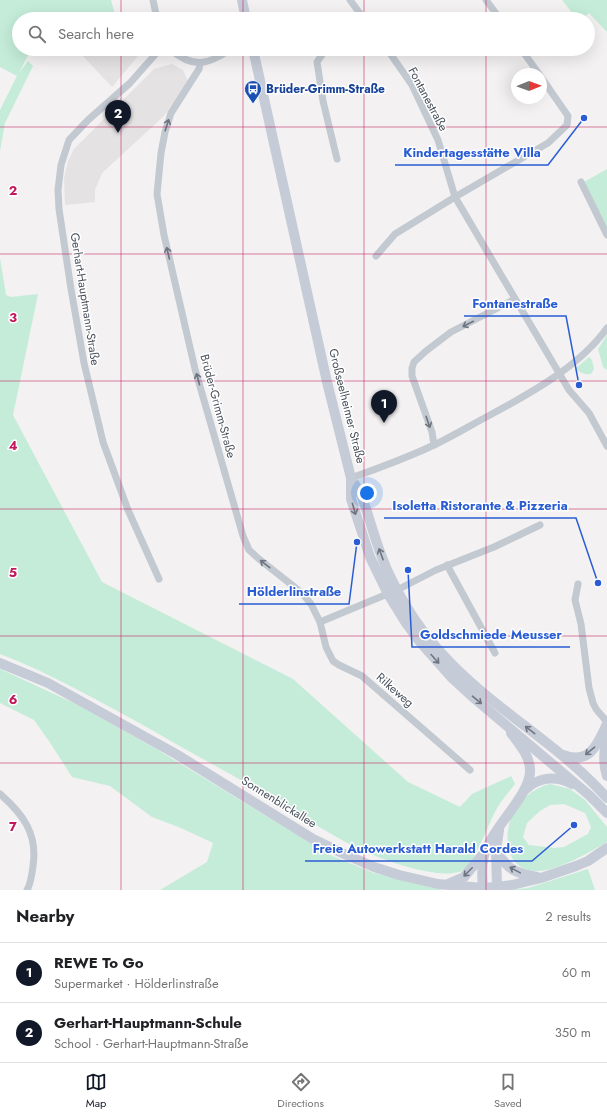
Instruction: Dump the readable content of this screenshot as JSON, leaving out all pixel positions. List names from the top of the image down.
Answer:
{
  "streets": {
    "main road": ["Großseelheimer Straße", "Sonnenblickallee"],
    "street": [
      "Fontanestraße",
      "Gerhart-Hauptmann-Straße",
      "Brüder-Grimm-Straße",
      "Rilkeweg"
    ]
  },
  "crossings": [
    ["Brüder-Grimm-Straße", "Rilkeweg"]
  ],
  "one_way": ["Brüder-Grimm-Straße"],
  "places": {
    "bus stop": ["Brüder-Grimm-Straße"],
    "other": [
      "Kindertagesstätte Villa",
      "Fontanestraße",
      "Hölderlinstraße",
      "Goldschmiede Meusser",
      "Isoletta Ristorante & Pizzeria",
      "Freie Autowerkstatt Harald Cordes"
    ]
  },
  "north": "right",
  "page": {
    "search": "Search here",
    "pins": ["2", "1"],
    "heading": ["Nearby", "2 results"],
    "list": [
      {
        "mark": "1",
        "name": "REWE To Go",
        "note": "Supermarket · Hölderlinstraße",
        "value": "60 m"
      },
      {
        "mark": "2",
        "name": "Gerhart-Hauptmann-Schule",
        "note": "School · Gerhart-Hauptmann-Straße",
        "value": "350 m"
      }
    ],
    "nav": ["Map", "Directions", "Saved"]
  },
  "grid": {
    "rows": [
      "2",
      "3",
      "4",
      "5",
      "6",
      "7"
    ]
  }
}
